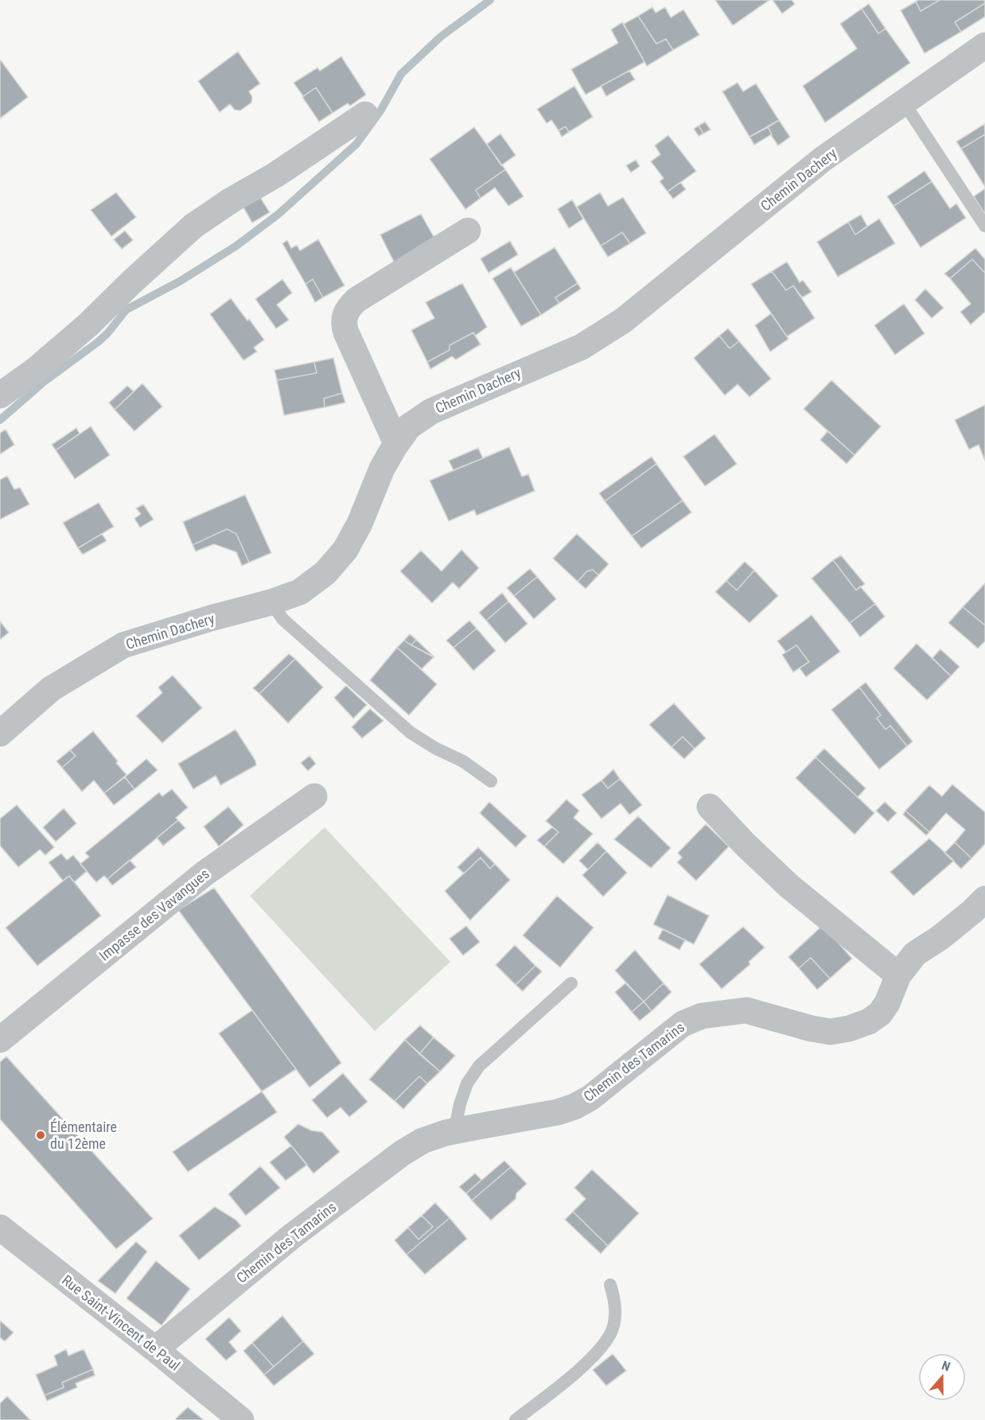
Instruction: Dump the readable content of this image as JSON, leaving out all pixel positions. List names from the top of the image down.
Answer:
{
  "streets": {
    "street": [
      "Chemin Dachery",
      "Impasse des Vavangues",
      "Chemin des Tamarins",
      "Rue Saint-Vincent de Paul"
    ]
  },
  "crossings": [
    ["Chemin des Tamarins", "Rue Saint-Vincent de Paul"]
  ],
  "places": ["Élémentaire du 12ème"],
  "north": "top"
}
